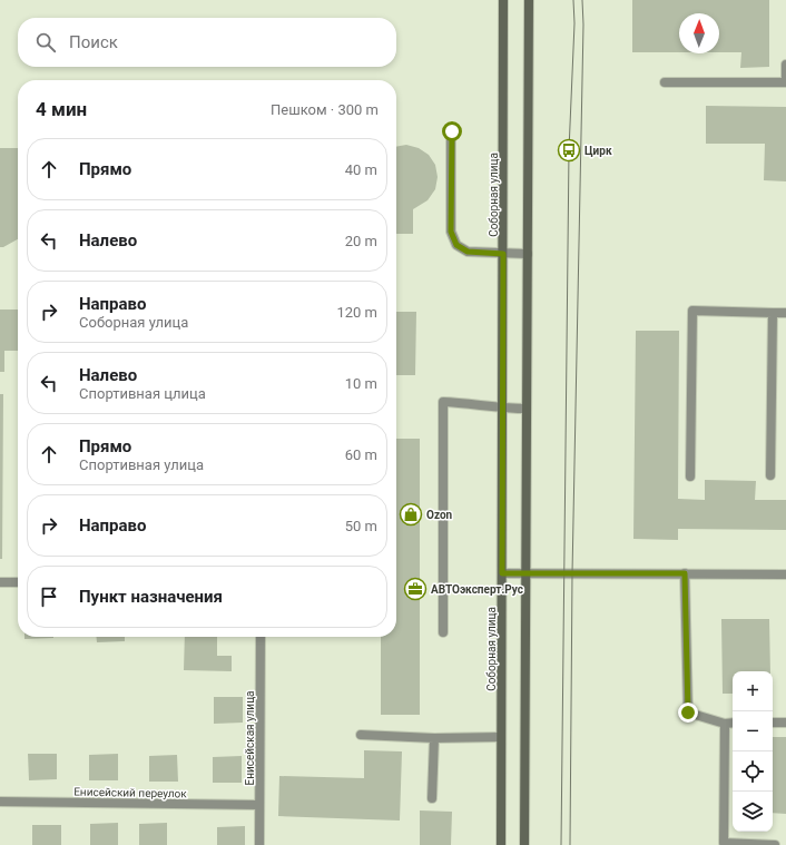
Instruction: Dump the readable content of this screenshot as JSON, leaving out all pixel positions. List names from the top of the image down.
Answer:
{
  "streets": {
    "main road": ["Соборная улица"],
    "street": ["Енисейская улица", "Енисейский переулок"]
  },
  "crossings": [
    ["Енисейская улица", "Енисейский переулок"]
  ],
  "places": {
    "bus stop": ["Цирк"],
    "shop": ["Ozon"],
    "office": ["АВТОэксперт.Рус"]
  },
  "north": "top",
  "page": {
    "search": "Поиск",
    "heading": ["4 мин", "Пешком · 300 m"],
    "list": [
      ["Прямо", "40 m"],
      ["Налево", "20 m"],
      ["Направо", "Соборная улица", "120 m"],
      ["Налево", "Спортивная цлица", "10 m"],
      ["Прямо", "Спортивная улица", "60 m"],
      ["Направо", "50 m"],
      "Пункт назначения"
    ],
    "map_buttons": ["+", "−"]
  }
}
